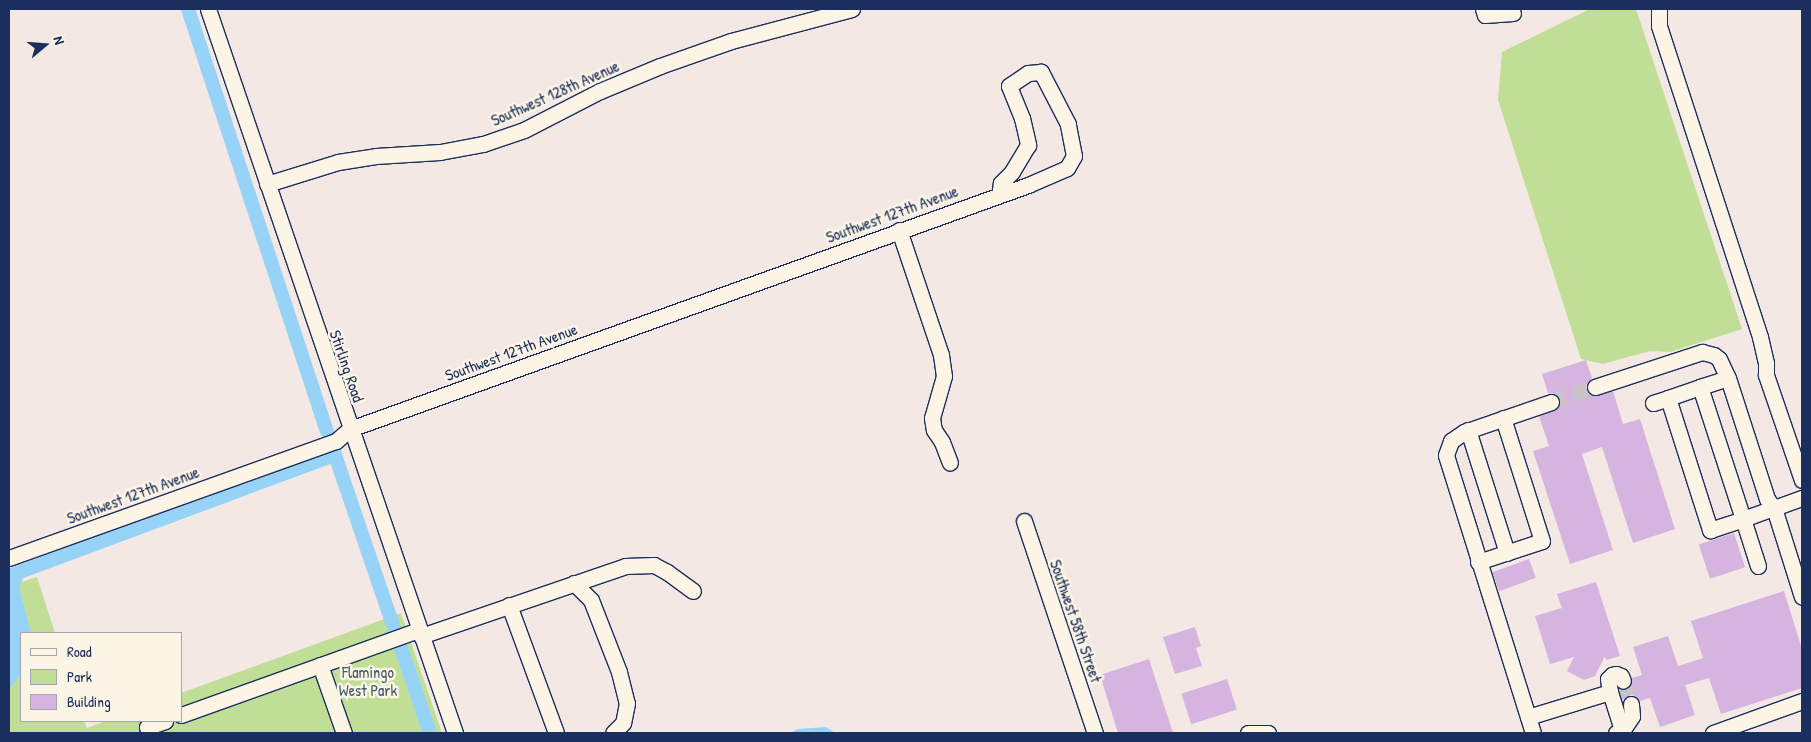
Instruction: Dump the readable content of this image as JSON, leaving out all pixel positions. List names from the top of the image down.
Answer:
{
  "streets": {
    "street": [
      "Southwest 128th Avenue",
      "Southwest 127th Avenue",
      "Stirling Road",
      "Southwest 58th Street"
    ]
  },
  "crossings": [
    ["Southwest 128th Avenue", "Stirling Road"],
    ["Southwest 127th Avenue", "Stirling Road"]
  ],
  "parks": ["Flamingo West Park"],
  "legend": ["Road", "Park", "Building"],
  "north": "right"
}
